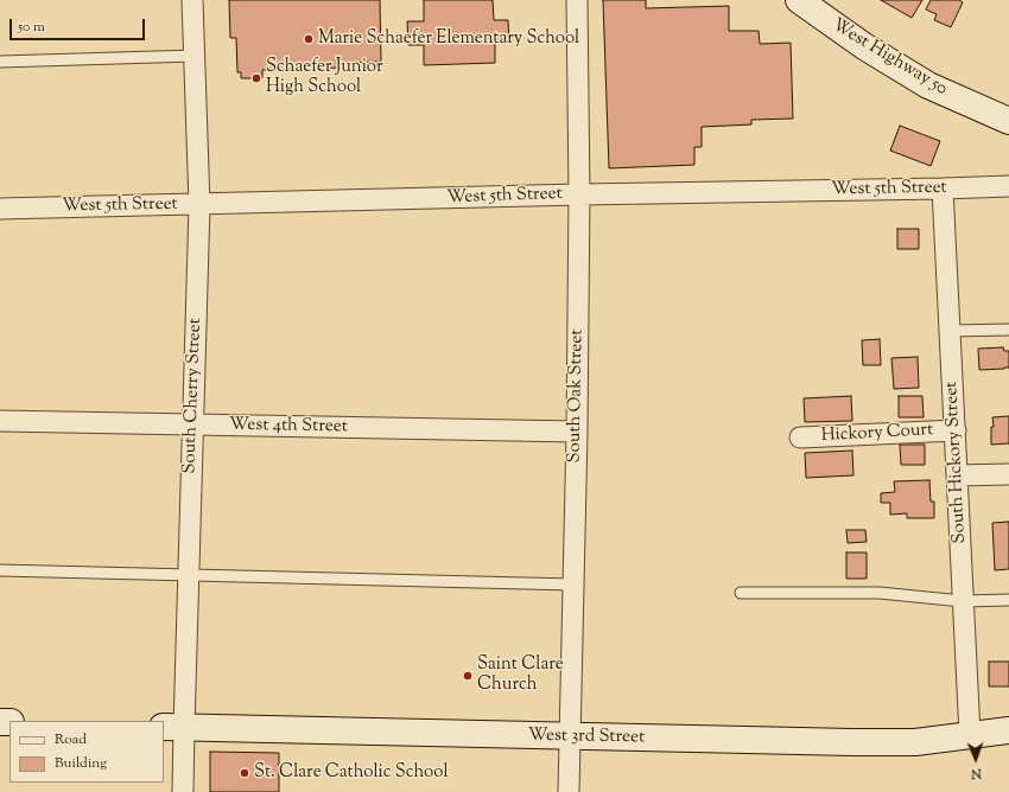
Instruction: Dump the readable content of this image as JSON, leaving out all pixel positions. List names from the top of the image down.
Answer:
{
  "streets": {
    "street": [
      "West Highway 50",
      "West 5th Street",
      "South Cherry Street",
      "South Oak Street",
      "West 4th Street",
      "Hickory Court",
      "South Hickory Street",
      "West 3rd Street"
    ]
  },
  "crossings": [
    ["West 5th Street", "South Cherry Street"],
    ["West 5th Street", "South Oak Street"],
    ["West 5th Street", "South Hickory Street"],
    ["South Cherry Street", "West 4th Street"],
    ["South Cherry Street", "West 3rd Street"],
    ["South Oak Street", "West 4th Street"],
    ["South Oak Street", "West 3rd Street"],
    ["Hickory Court", "South Hickory Street"],
    ["South Hickory Street", "West 3rd Street"]
  ],
  "places": [
    "Marie Schaefer Elementary School",
    "Schaefer Junior High School",
    "Saint Clare Church",
    "St. Clare Catholic School"
  ],
  "legend": ["Road", "Building"],
  "scale_bar": "50 m",
  "north": "bottom"
}
